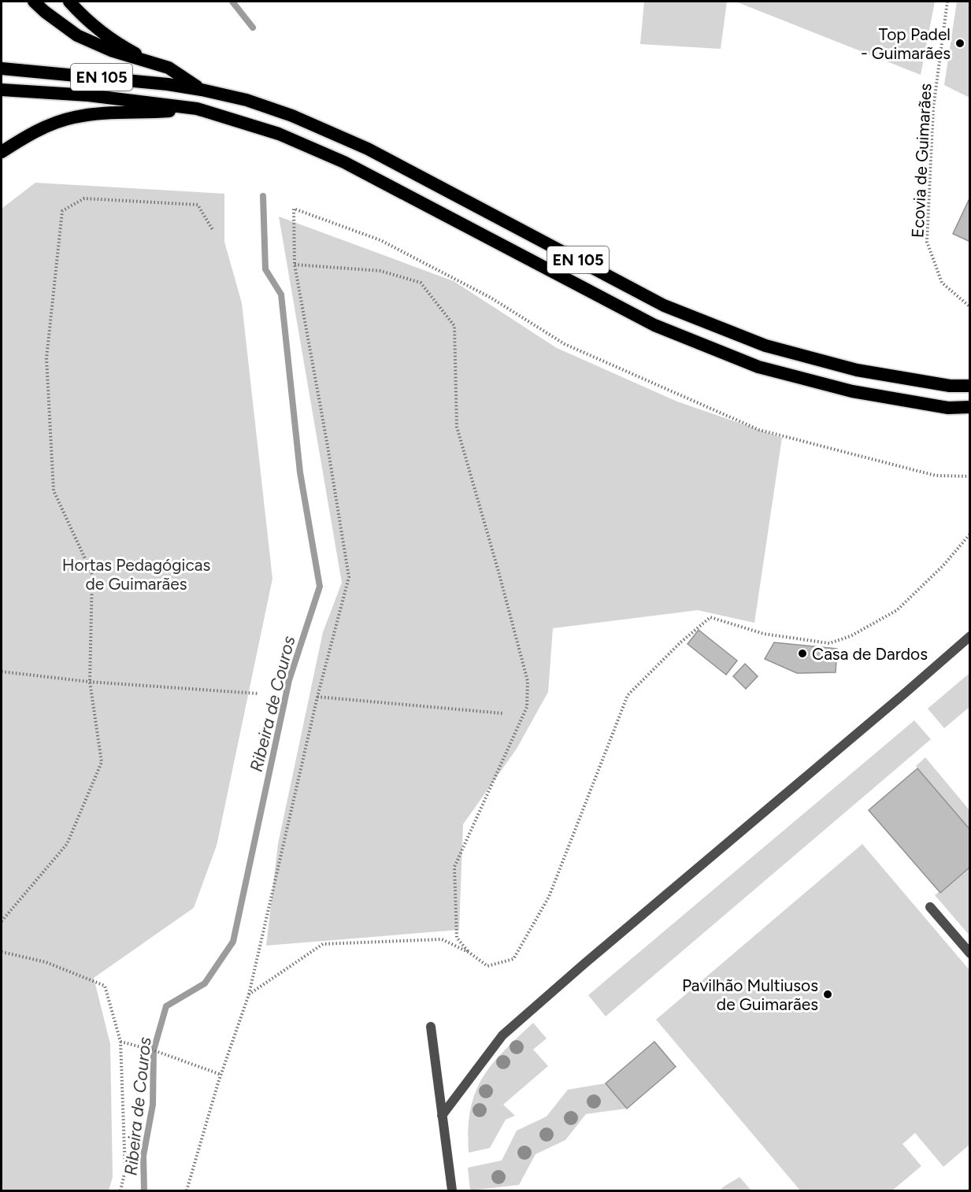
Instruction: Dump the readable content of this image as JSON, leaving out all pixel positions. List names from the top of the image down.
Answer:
{
  "streets": {
    "highway": ["EN 105"],
    "path": ["Ecovia de Guimarães"]
  },
  "water": ["Ribeira de Couros"],
  "parks": ["Hortas Pedagógicas de Guimarães"],
  "places": ["Top Padel - Guimarães", "Casa de Dardos", "Pavilhão Multiusos de Guimarães"]
}
